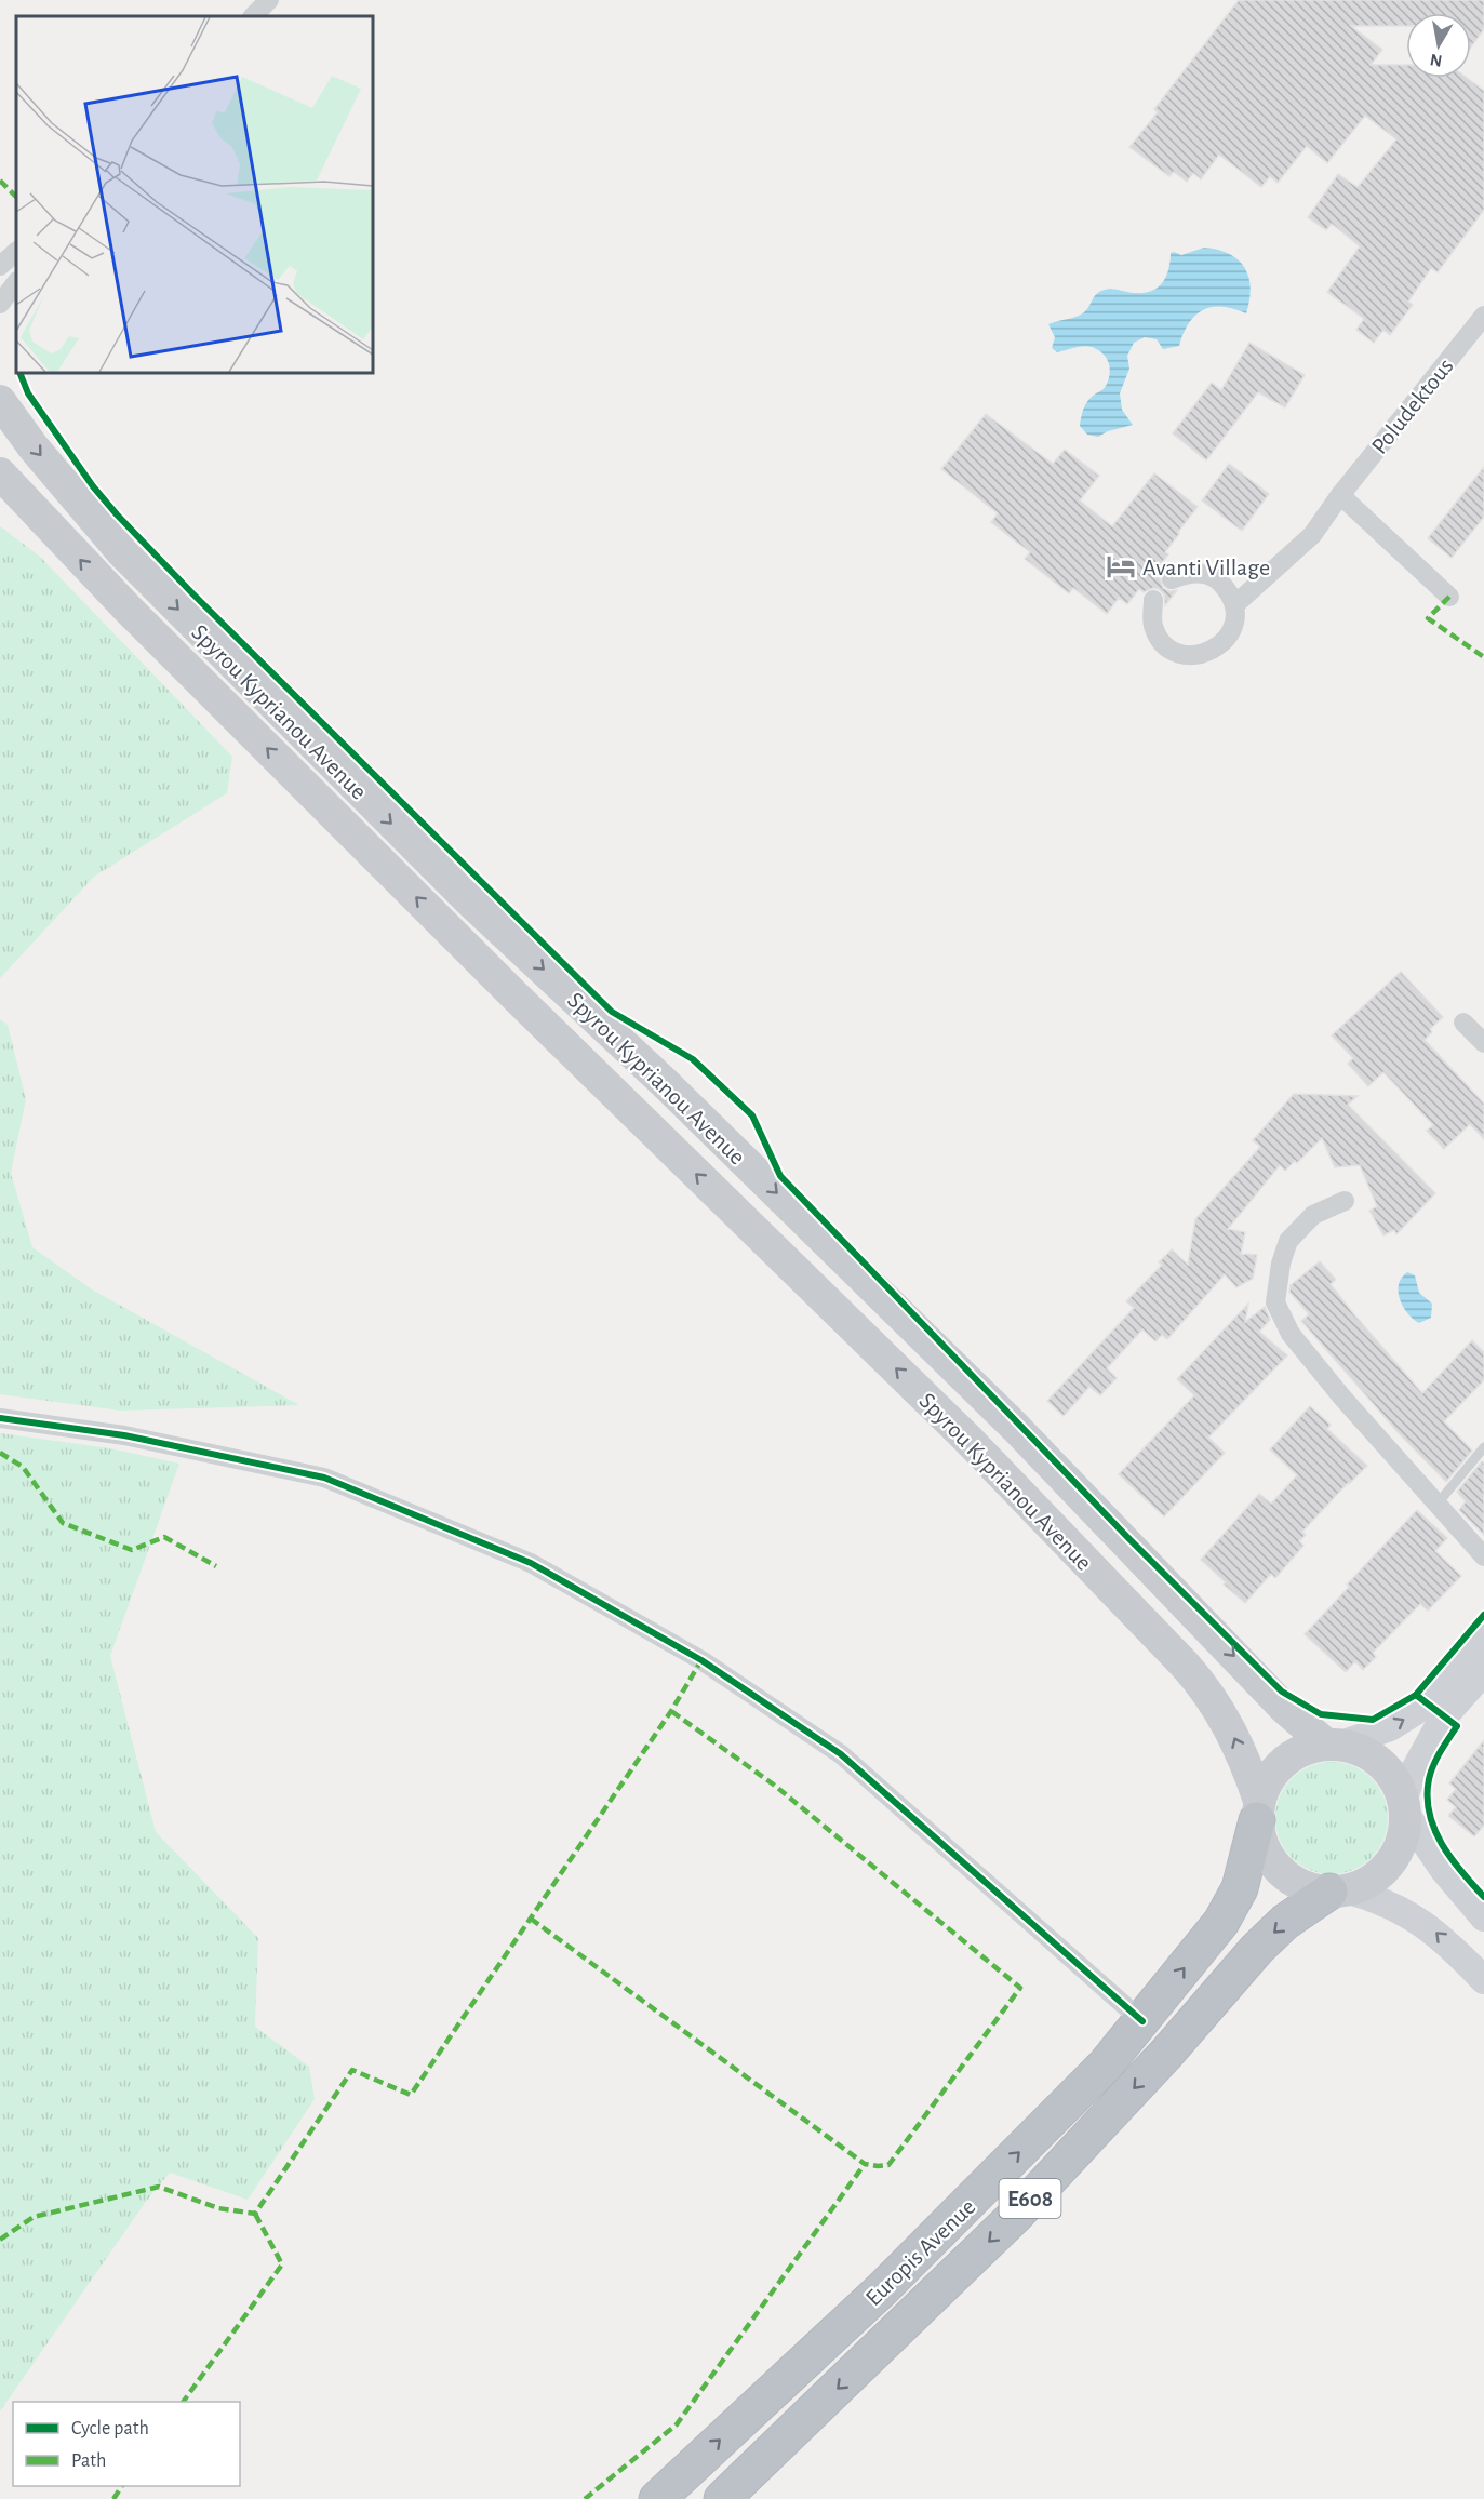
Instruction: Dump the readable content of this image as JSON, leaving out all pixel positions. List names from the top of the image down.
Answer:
{
  "streets": {
    "highway": ["E608", "Europis Avenue"],
    "main road": ["Spyrou Kyprianou Avenue"],
    "street": ["Poludektous"]
  },
  "crossings": [
    ["Spyrou Kyprianou Avenue", "Europis Avenue"]
  ],
  "places": {
    "hotel": ["Avanti Village"]
  },
  "legend": ["Cycle path", "Path"],
  "north": "bottom"
}
